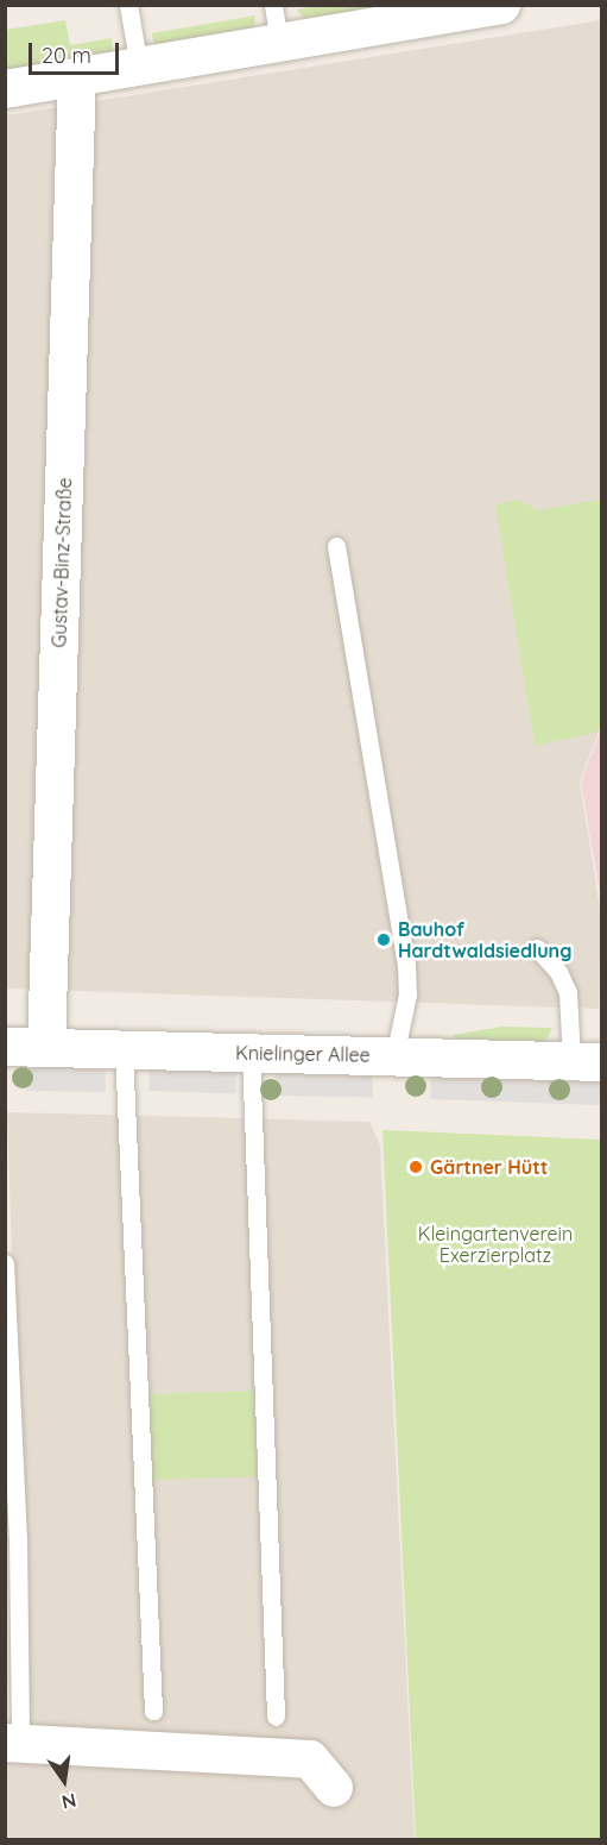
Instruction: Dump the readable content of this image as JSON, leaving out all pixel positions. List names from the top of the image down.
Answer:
{
  "streets": {
    "street": ["Gustav-Binz-Straße", "Knielinger Allee"]
  },
  "crossings": [
    ["Gustav-Binz-Straße", "Knielinger Allee"]
  ],
  "parks": ["Kleingartenverein Exerzierplatz"],
  "places": ["Bauhof Hardtwaldsiedlung", "Gärtner Hütt"],
  "scale_bar": "20 m",
  "north": "bottom"
}
